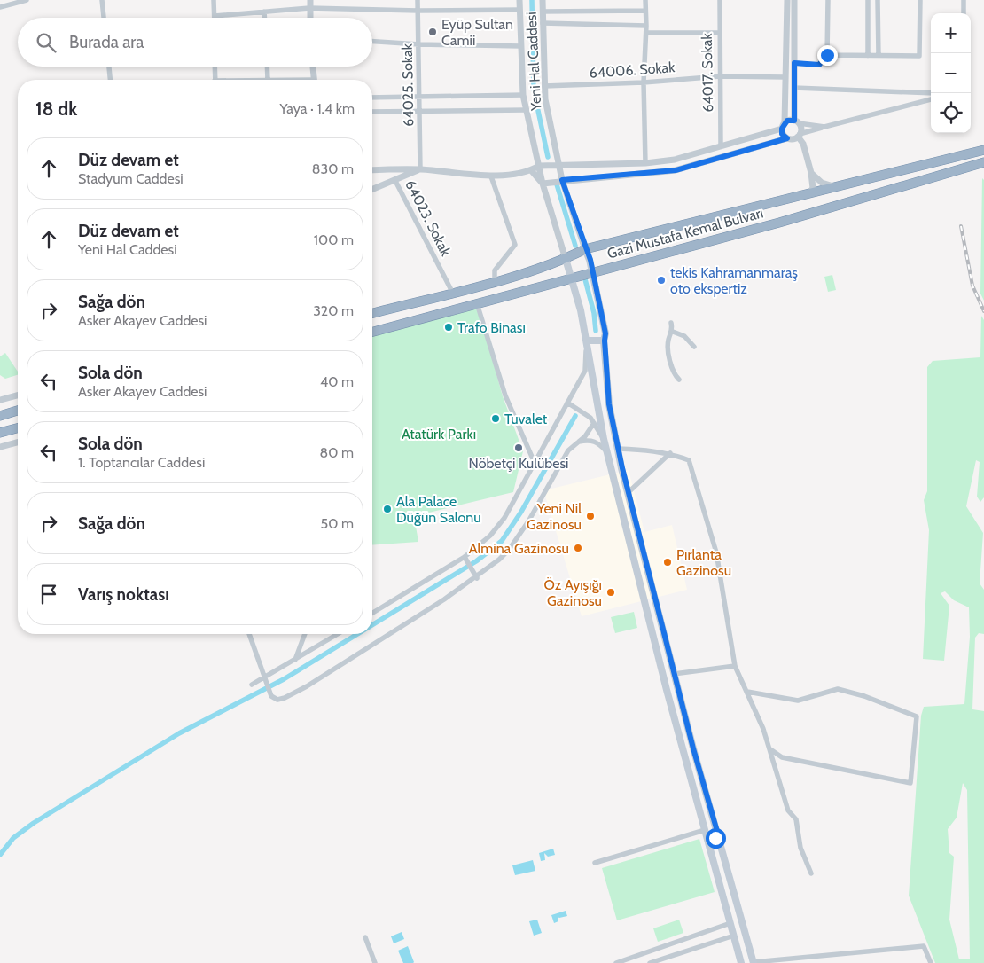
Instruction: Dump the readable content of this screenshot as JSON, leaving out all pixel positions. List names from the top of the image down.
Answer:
{
  "streets": {
    "highway": ["Gazi Mustafa Kemal Bulvarı"],
    "street": [
      "Yeni Hal Caddesi",
      "64006. Sokak",
      "64017. Sokak",
      "64025. Sokak",
      "64023. Sokak"
    ]
  },
  "crossings": [
    ["Yeni Hal Caddesi", "64006. Sokak"],
    ["Yeni Hal Caddesi", "Gazi Mustafa Kemal Bulvarı"],
    ["64006. Sokak", "64017. Sokak"],
    ["64025. Sokak", "64023. Sokak"],
    ["64023. Sokak", "Gazi Mustafa Kemal Bulvarı"]
  ],
  "parks": ["Atatürk Parkı"],
  "places": [
    "Eyüp Sultan Camii",
    "tekis Kahramanmaraş oto ekspertiz",
    "Trafo Binası",
    "Tuvalet",
    "Nöbetçi Kulübesi",
    "Ala Palace Düğün Salonu",
    "Yeni Nil Gazinosu",
    "Almina Gazinosu",
    "Pırlanta Gazinosu",
    "Öz Ayışığı Gazinosu"
  ],
  "page": {
    "map_buttons": ["+", "−"],
    "search": "Burada ara",
    "heading": ["18 dk", "Yaya · 1.4 km"],
    "list": [
      ["Düz devam et", "Stadyum Caddesi", "830 m"],
      ["Düz devam et", "Yeni Hal Caddesi", "100 m"],
      ["Sağa dön", "Asker Akayev Caddesi", "320 m"],
      ["Sola dön", "Asker Akayev Caddesi", "40 m"],
      ["Sola dön", "1. Toptancılar Caddesi", "80 m"],
      ["Sağa dön", "50 m"],
      "Varış noktası"
    ]
  }
}
